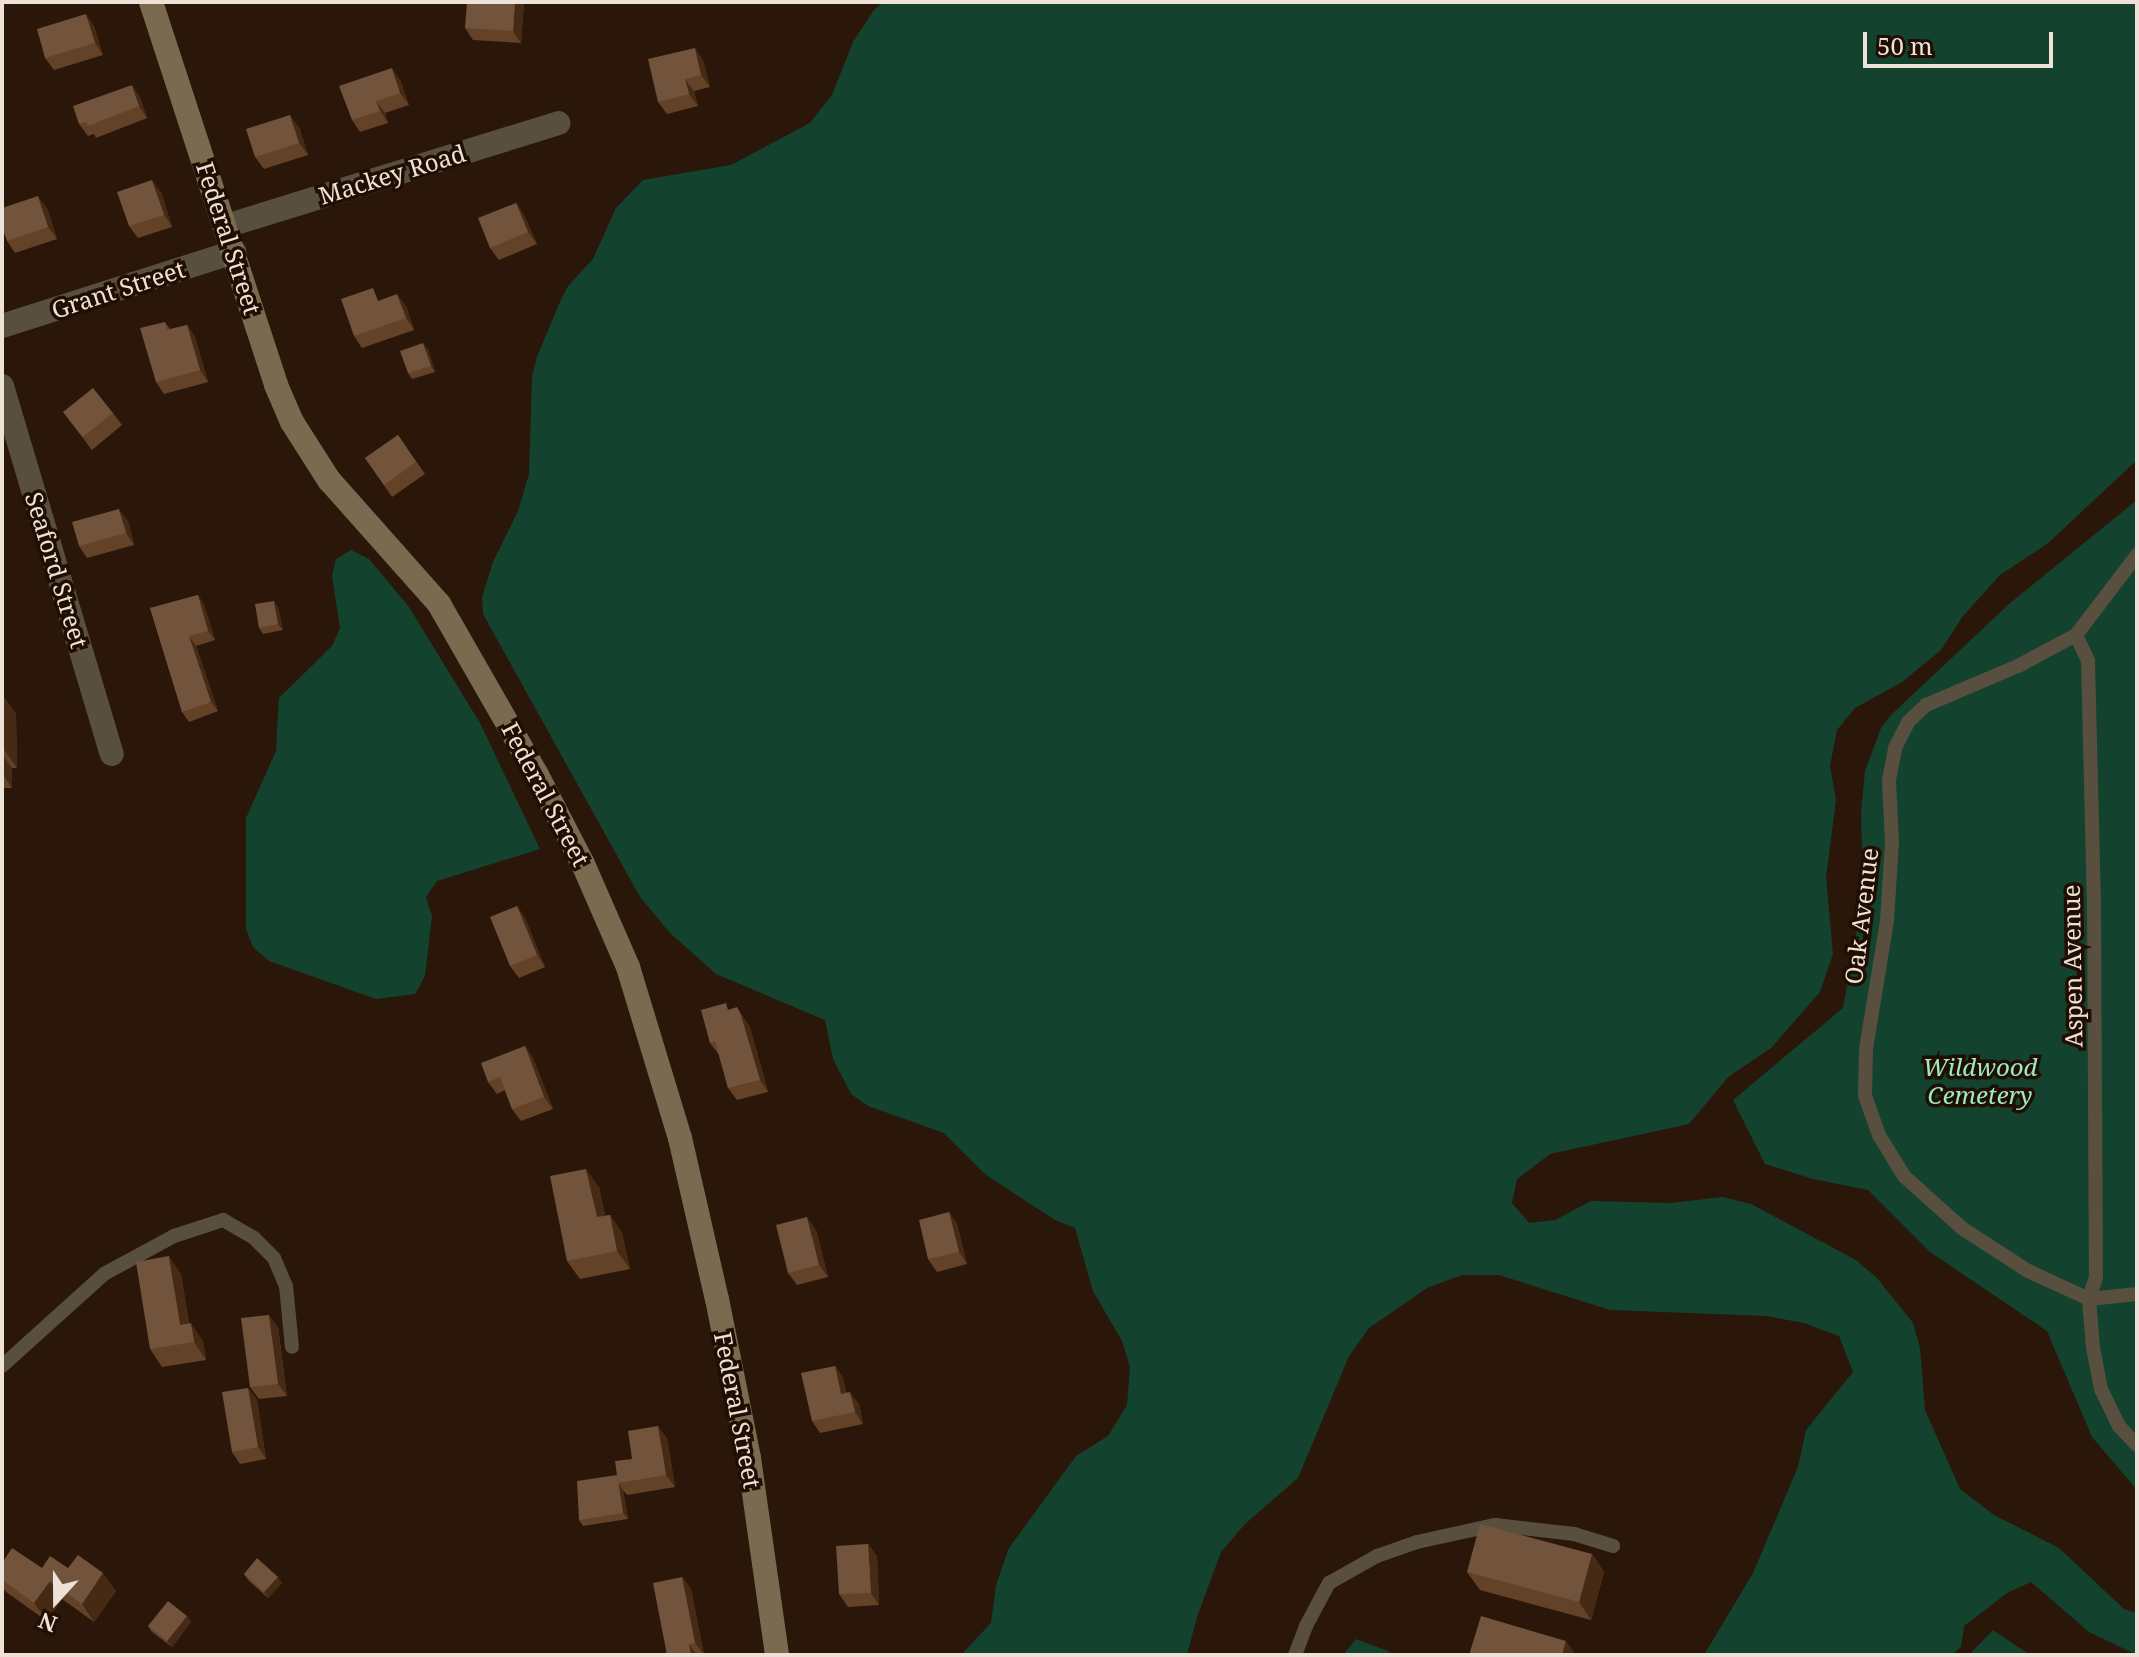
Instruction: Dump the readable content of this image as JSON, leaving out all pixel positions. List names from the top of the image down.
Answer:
{
  "streets": {
    "street": [
      "Mackey Road",
      "Federal Street",
      "Grant Street",
      "Seaford Street"
    ],
    "lane": ["Oak Avenue", "Aspen Avenue"]
  },
  "crossings": [
    ["Mackey Road", "Federal Street"],
    ["Federal Street", "Grant Street"],
    ["Oak Avenue", "Aspen Avenue"]
  ],
  "parks": ["Wildwood Cemetery"],
  "scale_bar": "50 m",
  "north": "bottom"
}
